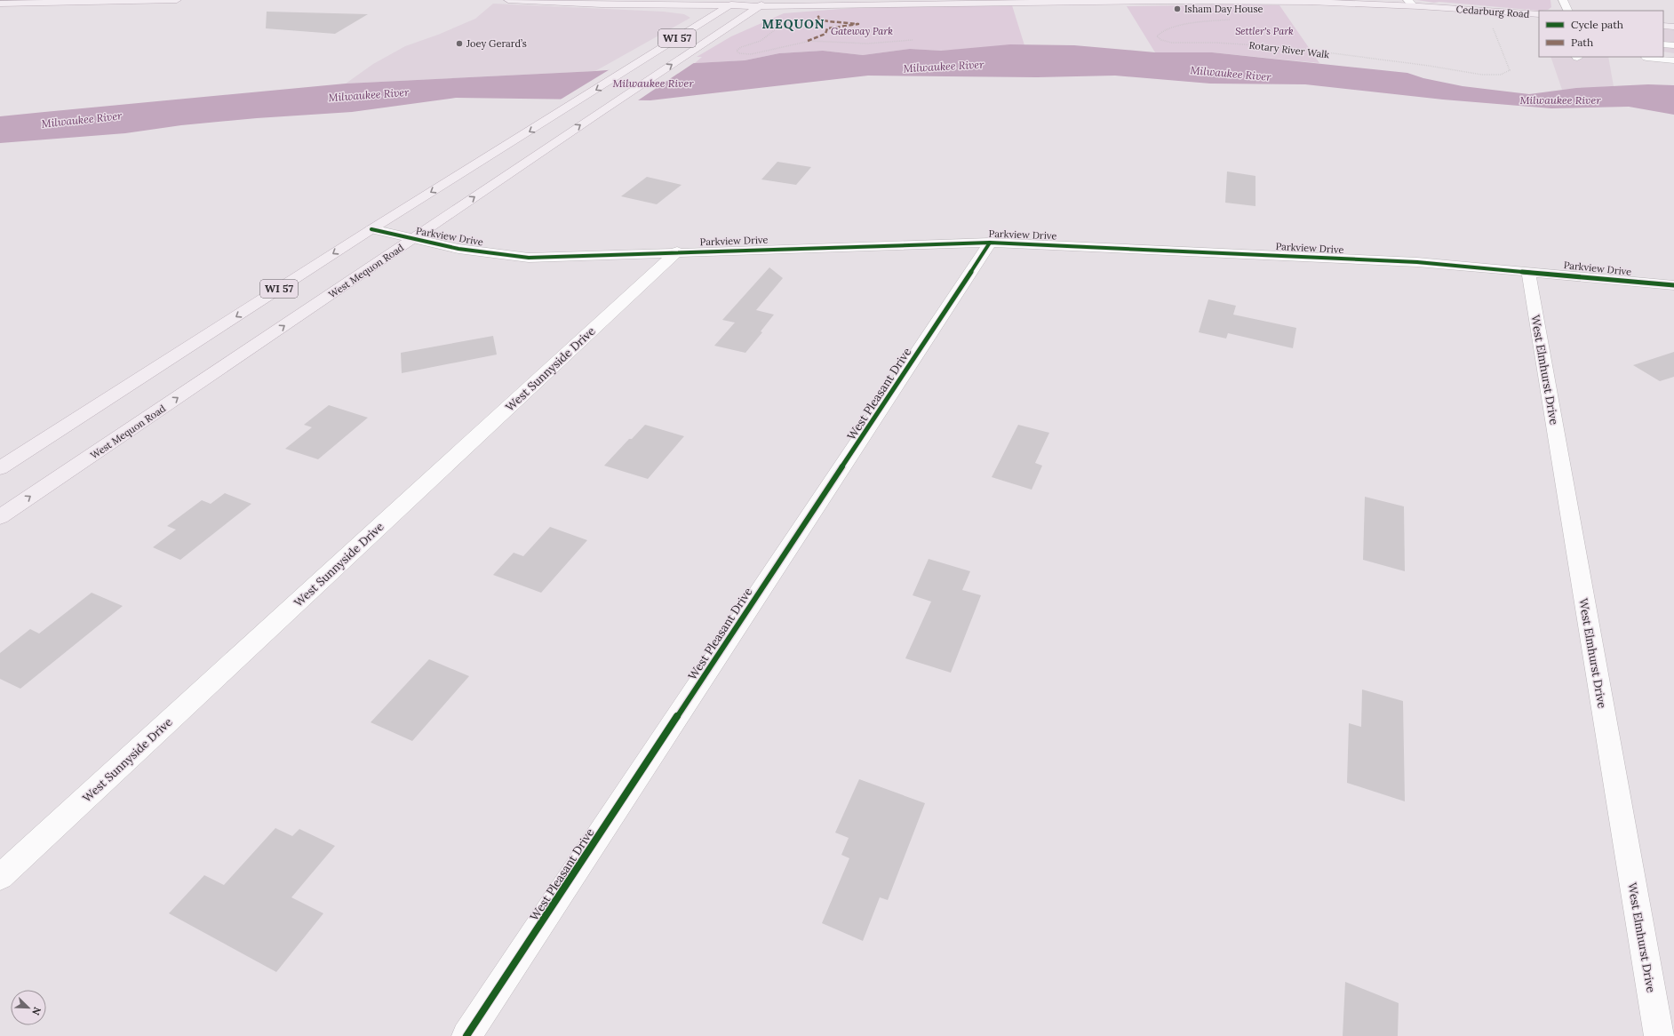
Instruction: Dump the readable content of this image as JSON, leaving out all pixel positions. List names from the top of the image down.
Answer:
{
  "streets": {
    "main road": ["Cedarburg Road", "WI 57", "West Mequon Road"],
    "street": [
      "Parkview Drive",
      "West Sunnyside Drive",
      "West Elmhurst Drive",
      "West Pleasant Drive"
    ],
    "path": ["Rotary River Walk"]
  },
  "crossings": [
    ["Cedarburg Road", "WI 57"],
    ["Cedarburg Road", "West Mequon Road"],
    ["WI 57", "Parkview Drive"],
    ["Parkview Drive", "West Mequon Road"],
    ["Parkview Drive", "West Sunnyside Drive"],
    ["Parkview Drive", "West Elmhurst Drive"],
    ["Parkview Drive", "West Pleasant Drive"]
  ],
  "districts": ["MEQUON"],
  "water": ["Milwaukee River"],
  "parks": ["Gateway Park", "Settler's Park"],
  "places": ["Isham Day House", "Joey Gerard’s"],
  "legend": ["Cycle path", "Path"],
  "north": "bottom right"
}
